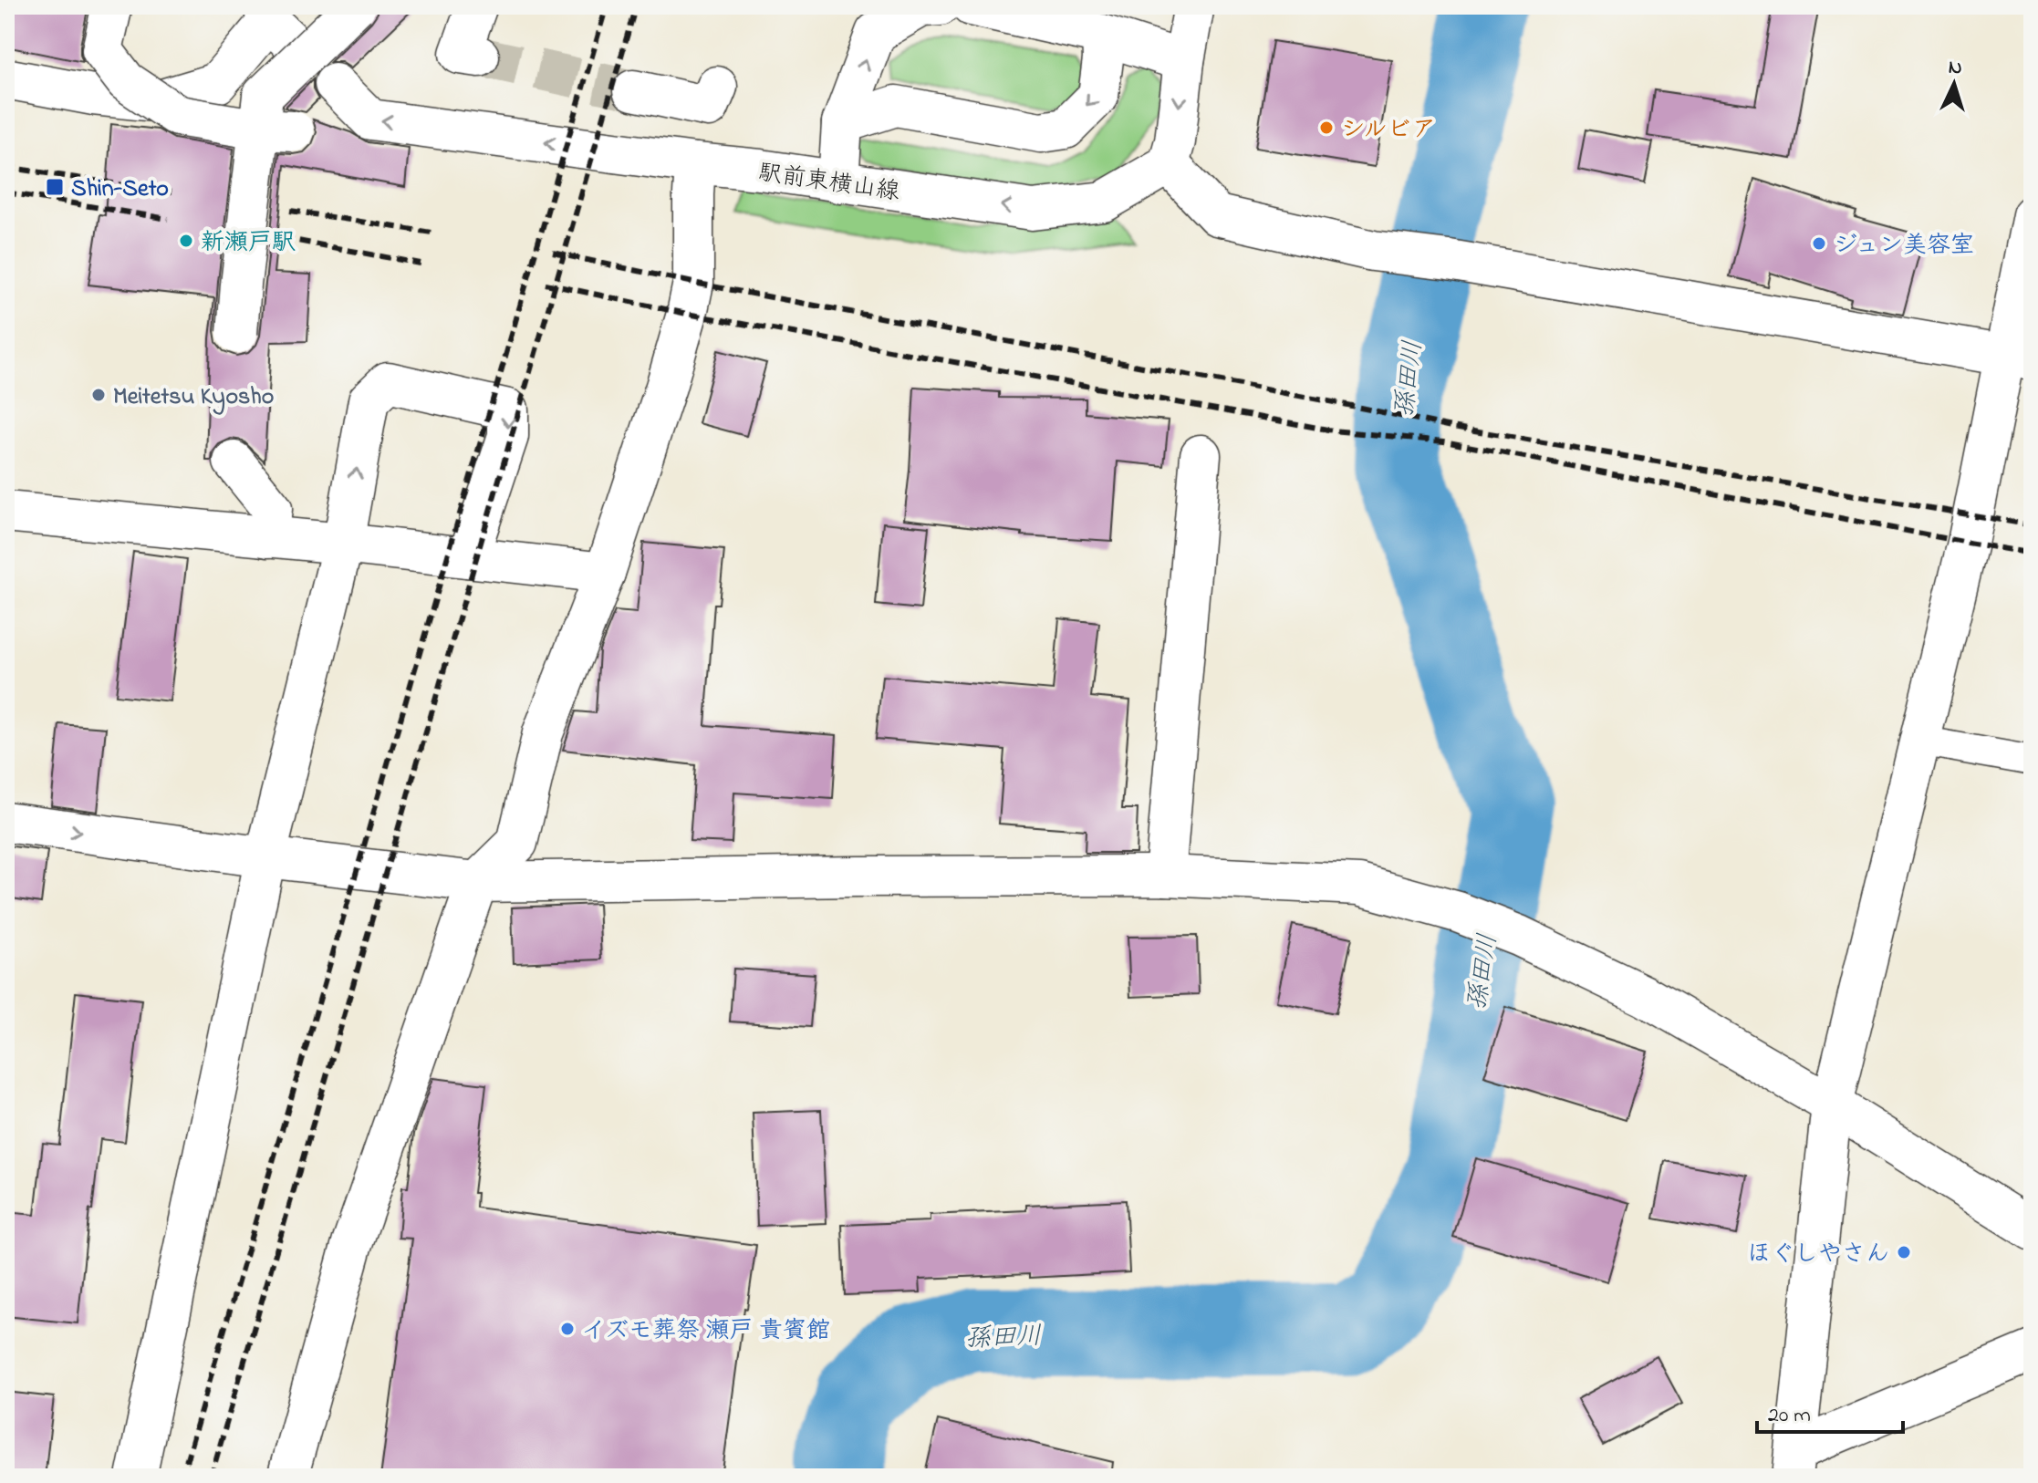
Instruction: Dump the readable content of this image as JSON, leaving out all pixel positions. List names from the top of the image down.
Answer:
{
  "streets": {
    "street": ["駅前東横山線"]
  },
  "one_way": ["駅前東横山線"],
  "water": ["孫田川"],
  "places": {
    "other": [
      "シルビア",
      "新瀬戸駅",
      "ジュン美容室",
      "Meitetsu Kyosho",
      "ほぐしやさん",
      "イズモ葬祭 瀬戸 貴賓館"
    ],
    "transit": ["Shin-Seto"]
  },
  "scale_bar": "20 m",
  "north": "top"
}
